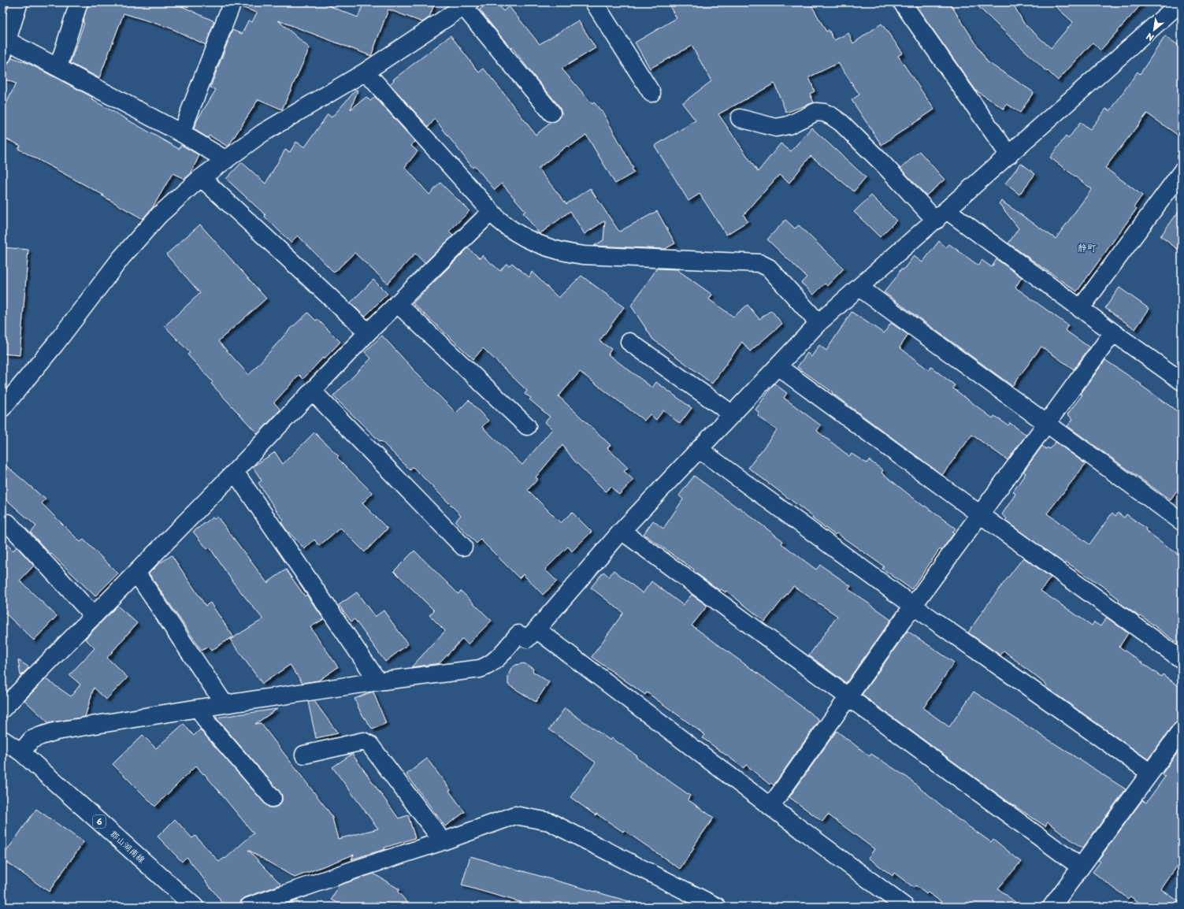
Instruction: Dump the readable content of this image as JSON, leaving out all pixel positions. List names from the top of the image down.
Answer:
{
  "streets": {
    "street": ["6", "郡山湖南線"]
  },
  "districts": ["静町"],
  "north": "bottom left"
}
